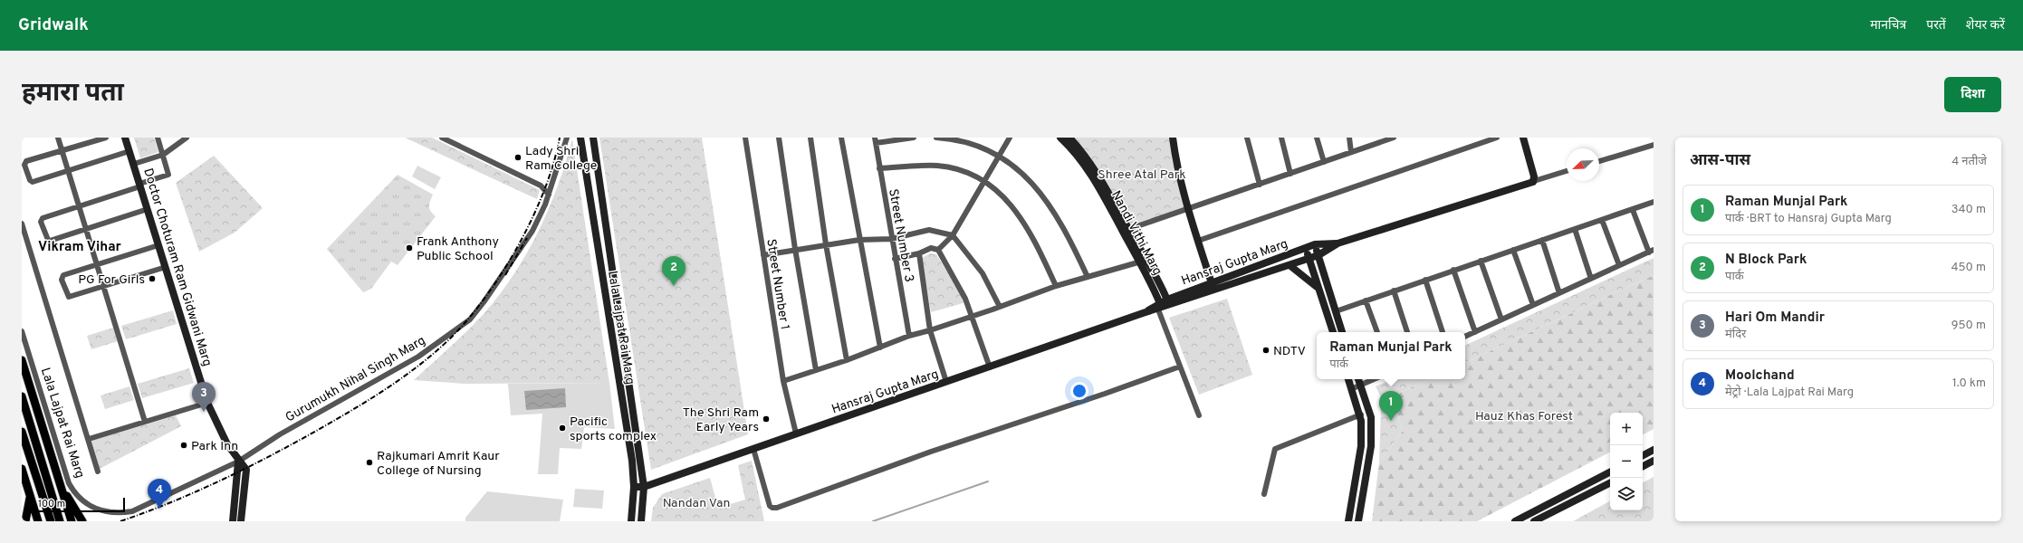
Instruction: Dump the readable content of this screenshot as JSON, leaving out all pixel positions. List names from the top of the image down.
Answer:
{
  "streets": {
    "street": [
      "Nandi Vithi Marg",
      "Street Number 3",
      "Hansraj Gupta Marg",
      "Doctor Choturam Ram Gidwani Marg",
      "Street Number 1",
      "Lala Lajpat Rai Marg",
      "Gurumukh Nihal Singh Marg"
    ]
  },
  "crossings": [
    ["Nandi Vithi Marg", "Hansraj Gupta Marg"],
    ["Hansraj Gupta Marg", "Street Number 1"],
    ["Hansraj Gupta Marg", "Lala Lajpat Rai Marg"],
    ["Doctor Choturam Ram Gidwani Marg", "Lala Lajpat Rai Marg"],
    ["Doctor Choturam Ram Gidwani Marg", "Gurumukh Nihal Singh Marg"],
    ["Lala Lajpat Rai Marg", "Gurumukh Nihal Singh Marg"]
  ],
  "districts": ["Vikram Vihar"],
  "parks": ["Shree Atal Park", "Hauz Khas Forest", "Nandan Van"],
  "places": [
    "Lady Shri Ram College",
    "Frank Anthony Public School",
    "PG For Girls",
    "NDTV",
    "The Shri Ram Early Years",
    "Pacific sports complex",
    "Park Inn",
    "Rajkumari Amrit Kaur College of Nursing"
  ],
  "scale_bar": "100 m",
  "north": "bottom left",
  "page": {
    "header": "Gridwalk",
    "nav": ["मानचित्र", "परतें", "शेयर करें"],
    "buttons": "दिशा",
    "title": "हमारा पता",
    "heading": ["आस-पास", "4 नतीजे"],
    "list": [
      {
        "mark": "1",
        "name": "Raman Munjal Park",
        "note": "पार्क · BRT to Hansraj Gupta Marg",
        "value": "340 m"
      },
      {
        "mark": "2",
        "name": "N Block Park",
        "note": "पार्क",
        "value": "450 m"
      },
      {
        "mark": "3",
        "name": "Hari Om Mandir",
        "note": "मंदिर",
        "value": "950 m"
      },
      {
        "mark": "4",
        "name": "Moolchand",
        "note": "मेट्रो · Lala Lajpat Rai Marg",
        "value": "1.0 km"
      }
    ],
    "pins": [
      "2",
      "3",
      "1",
      "4"
    ],
    "popup": ["Raman Munjal Park", "पार्क"],
    "map_buttons": ["+", "−"],
    "scale": "100 m"
  }
}
